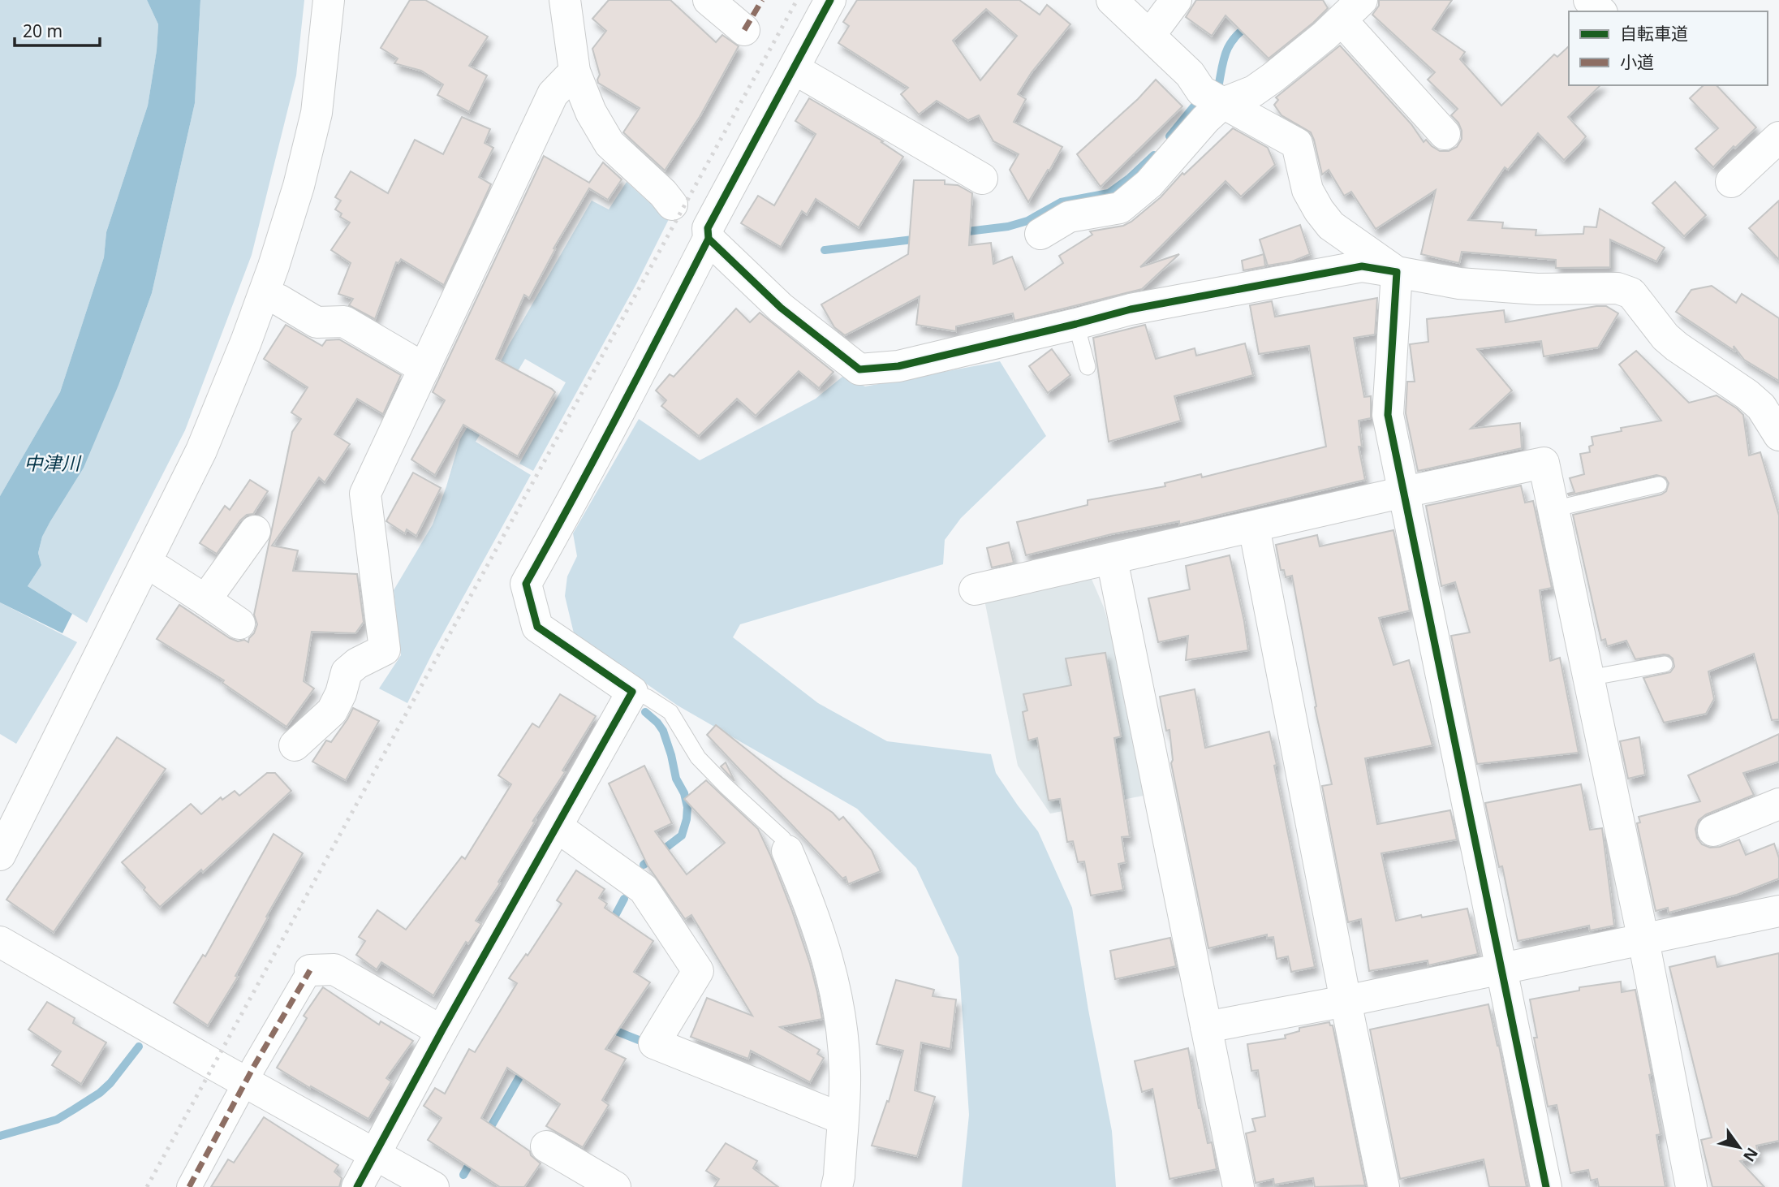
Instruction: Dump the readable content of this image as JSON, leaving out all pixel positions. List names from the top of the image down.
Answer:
{
  "water": ["中津川"],
  "legend": ["自転車道", "小道"],
  "scale_bar": "20 m",
  "north": "bottom right"
}
